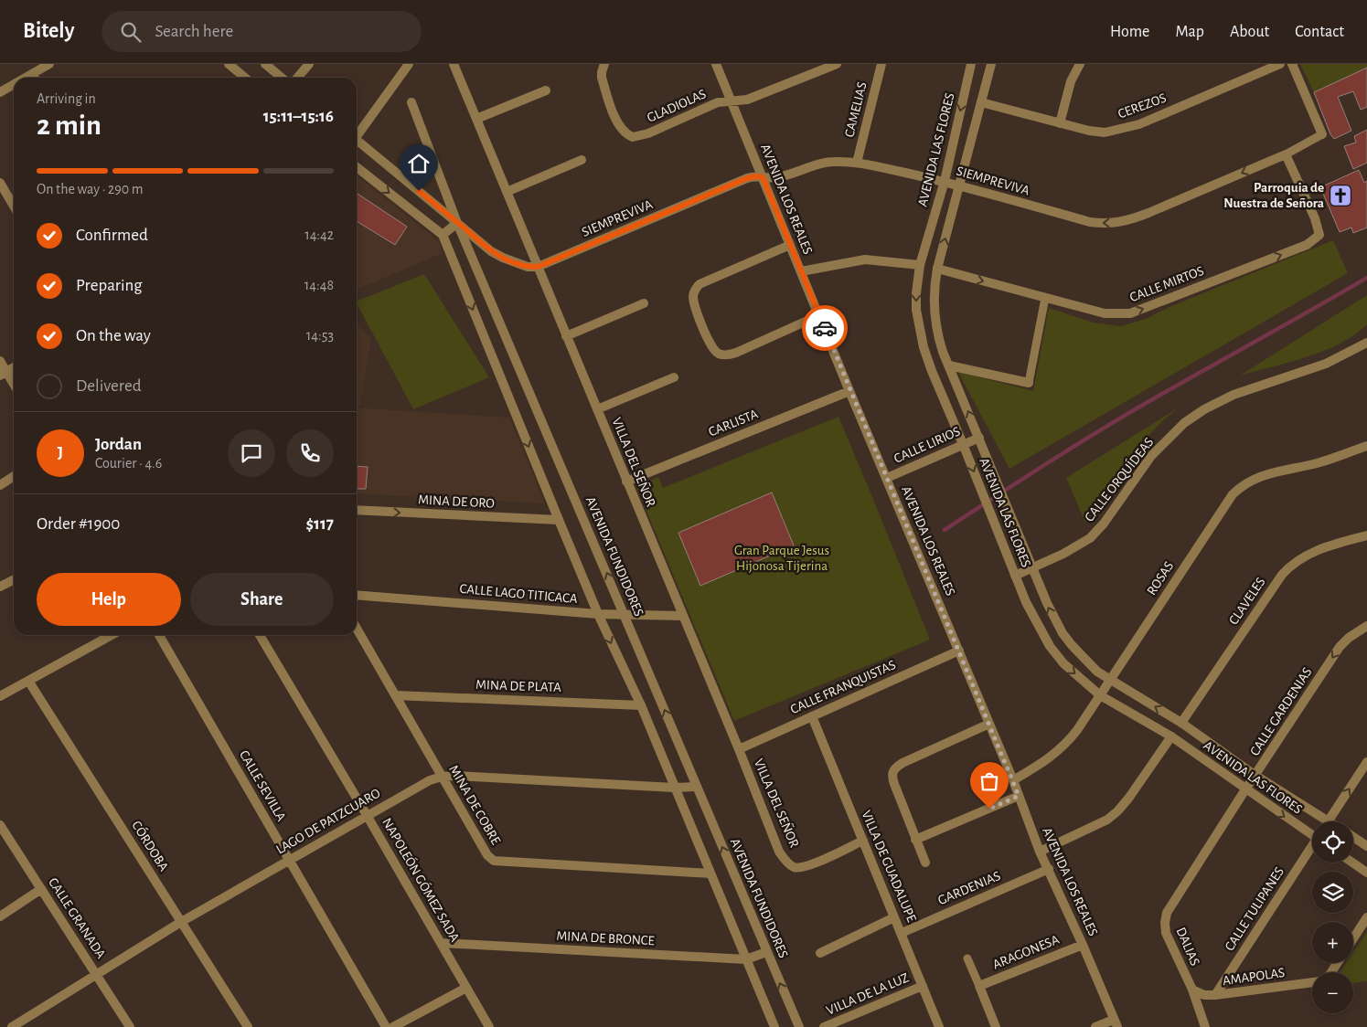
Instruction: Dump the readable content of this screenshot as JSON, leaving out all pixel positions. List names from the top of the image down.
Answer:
{
  "streets": {
    "street": [
      "GLADIOLAS",
      "CEREZOS",
      "CAMELIAS",
      "AVENIDA LAS FLORES",
      "SIEMPREVIVA",
      "AVENIDA LOS REALES",
      "CALLE MIRTOS",
      "CARLISTA",
      "CALLE LIRIOS",
      "VILLA DEL SEÑOR",
      "CALLE ORQUÍDEAS",
      "MINA DE ORO",
      "AVENIDA FUNDIDORES",
      "ROSAS",
      "CALLE LAGO TITICACA",
      "CLAVELES",
      "MINA DE PLATA",
      "CALLE FRANQUISTAS",
      "CALLE GARDENIAS",
      "CALLE SEVILLA",
      "MINA DE COBRE",
      "LAGO DE PATZCUARO",
      "CÓRDOBA",
      "VILLA DE GUADALUPE",
      "NAPOLEÓN GÓMEZ SADA",
      "GARDENIAS",
      "CALLE TULIPANES",
      "CALLE GRANADA",
      "MINA DE BRONCE",
      "DALIAS",
      "ARAGONESA",
      "AMAPOLAS",
      "VILLA DE LA LUZ"
    ]
  },
  "crossings": [
    ["GLADIOLAS", "AVENIDA LOS REALES"],
    ["CEREZOS", "AVENIDA LAS FLORES"],
    ["CAMELIAS", "SIEMPREVIVA"],
    ["AVENIDA LAS FLORES", "SIEMPREVIVA"],
    ["AVENIDA LAS FLORES", "CALLE MIRTOS"],
    ["AVENIDA LAS FLORES", "CALLE LIRIOS"],
    ["AVENIDA LAS FLORES", "CALLE ORQUÍDEAS"],
    ["AVENIDA LAS FLORES", "ROSAS"],
    ["AVENIDA LAS FLORES", "CLAVELES"],
    ["AVENIDA LAS FLORES", "CALLE GARDENIAS"],
    ["SIEMPREVIVA", "AVENIDA LOS REALES"],
    ["SIEMPREVIVA", "CALLE MIRTOS"],
    ["SIEMPREVIVA", "VILLA DEL SEÑOR"],
    ["AVENIDA LOS REALES", "CARLISTA"],
    ["AVENIDA LOS REALES", "CALLE LIRIOS"],
    ["AVENIDA LOS REALES", "ROSAS"],
    ["AVENIDA LOS REALES", "CALLE FRANQUISTAS"],
    ["AVENIDA LOS REALES", "GARDENIAS"],
    ["AVENIDA LOS REALES", "ARAGONESA"],
    ["CARLISTA", "VILLA DEL SEÑOR"],
    ["VILLA DEL SEÑOR", "CALLE LAGO TITICACA"],
    ["VILLA DEL SEÑOR", "CALLE FRANQUISTAS"],
    ["VILLA DEL SEÑOR", "VILLA DE GUADALUPE"],
    ["AVENIDA FUNDIDORES", "CALLE LAGO TITICACA"],
    ["AVENIDA FUNDIDORES", "LAGO DE PATZCUARO"],
    ["AVENIDA FUNDIDORES", "MINA DE BRONCE"],
    ["MINA DE PLATA", "MINA DE COBRE"],
    ["CALLE FRANQUISTAS", "VILLA DE GUADALUPE"],
    ["CALLE GARDENIAS", "DALIAS"],
    ["CALLE SEVILLA", "LAGO DE PATZCUARO"],
    ["MINA DE COBRE", "LAGO DE PATZCUARO"],
    ["LAGO DE PATZCUARO", "CÓRDOBA"],
    ["LAGO DE PATZCUARO", "NAPOLEÓN GÓMEZ SADA"],
    ["LAGO DE PATZCUARO", "CALLE GRANADA"],
    ["VILLA DE GUADALUPE", "GARDENIAS"],
    ["VILLA DE GUADALUPE", "VILLA DE LA LUZ"],
    ["NAPOLEÓN GÓMEZ SADA", "MINA DE BRONCE"],
    ["CALLE TULIPANES", "AMAPOLAS"],
    ["DALIAS", "AMAPOLAS"]
  ],
  "one_way": ["SIEMPREVIVA", "MINA DE ORO", "CALLE GARDENIAS"],
  "parks": ["Gran Parque Jesus Hijonosa Tijerina"],
  "places": {
    "church": ["Parroquia de Nuestra de Señora"]
  },
  "page": {
    "header": "Bitely",
    "search": "Search here",
    "nav": [
      "Home",
      "Map",
      "About",
      "Contact"
    ],
    "heading": ["2 min", "Arriving in", "15:11–15:16"],
    "panel": [
      "Jordan",
      "Courier · 4.6",
      "Order #1900",
      "$117"
    ],
    "bar": "On the way · 290 m",
    "list": [
      ["Confirmed", "14:42"],
      ["Preparing", "14:48"],
      ["On the way", "14:53"],
      "Delivered"
    ],
    "round": "J",
    "buttons": ["Help", "Share"],
    "map_buttons": ["+", "−"]
  }
}
